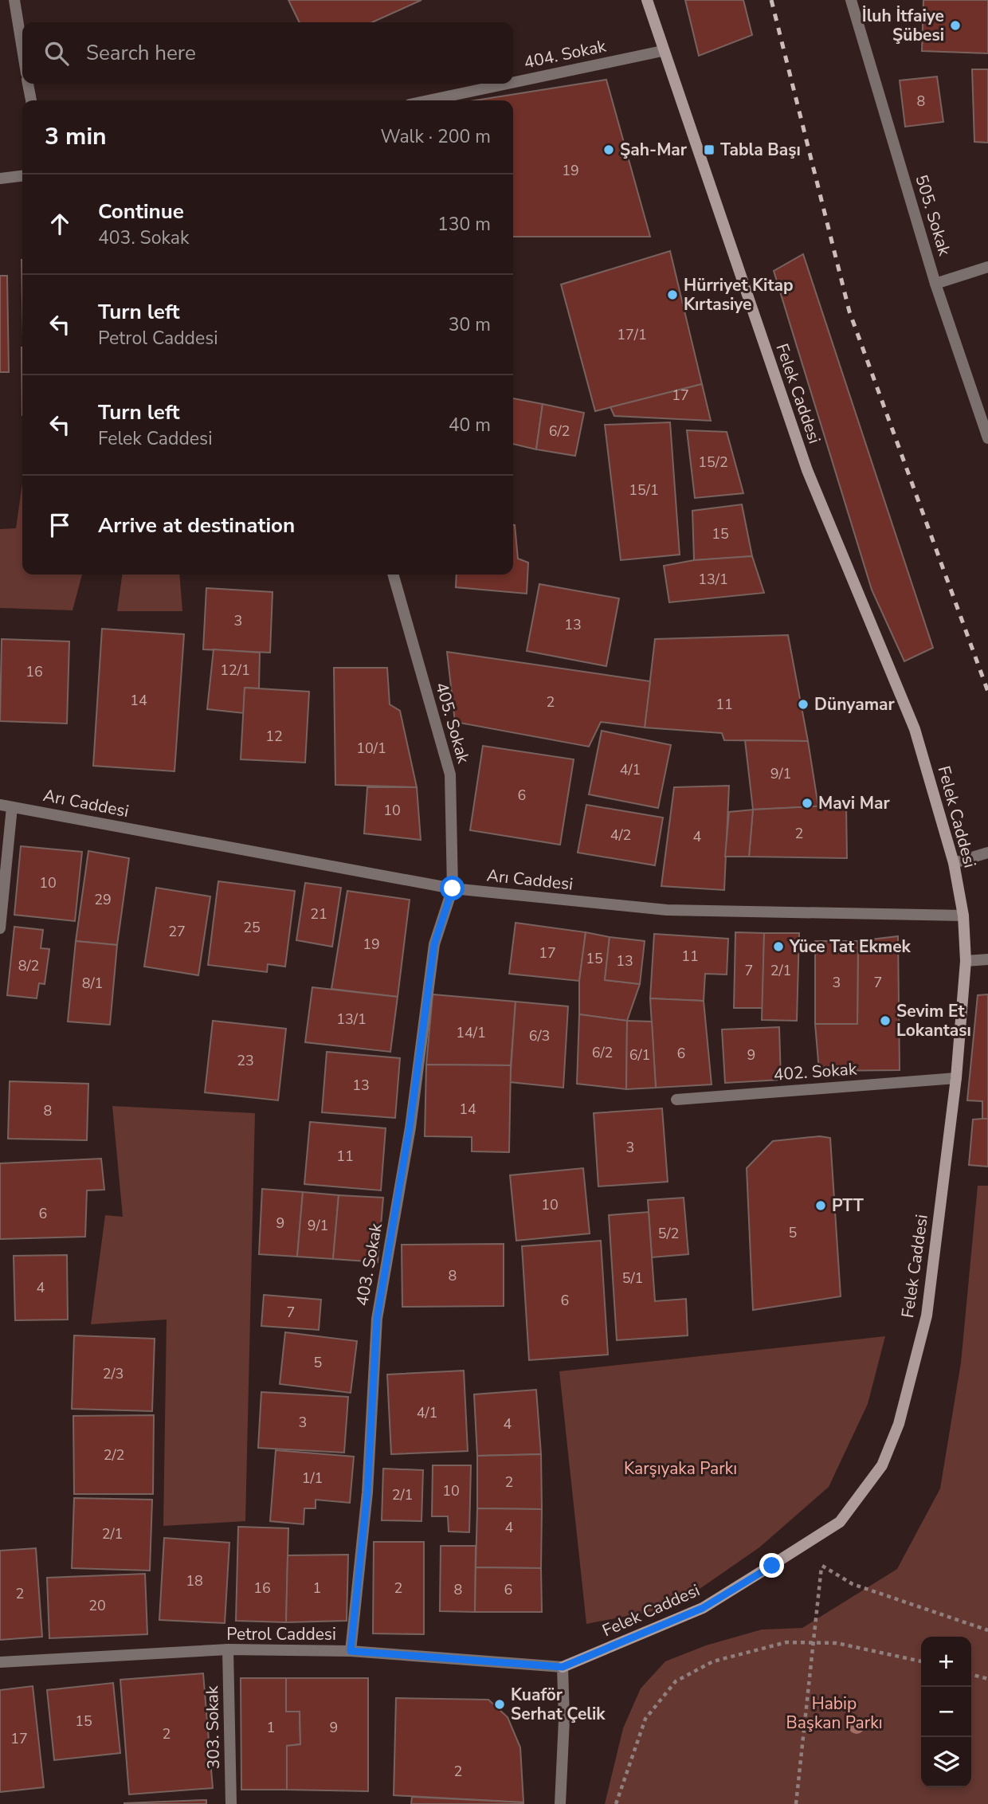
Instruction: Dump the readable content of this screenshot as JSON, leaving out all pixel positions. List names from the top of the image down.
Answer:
{
  "streets": {
    "main road": ["Felek Caddesi"],
    "street": [
      "404. Sokak",
      "505. Sokak",
      "405. Sokak",
      "Arı Caddesi",
      "402. Sokak",
      "403. Sokak",
      "Petrol Caddesi",
      "303. Sokak"
    ]
  },
  "crossings": [
    ["404. Sokak", "Felek Caddesi"],
    ["Felek Caddesi", "Arı Caddesi"],
    ["Felek Caddesi", "402. Sokak"],
    ["Felek Caddesi", "Petrol Caddesi"],
    ["405. Sokak", "Arı Caddesi"],
    ["405. Sokak", "403. Sokak"],
    ["Arı Caddesi", "403. Sokak"],
    ["403. Sokak", "Petrol Caddesi"],
    ["Petrol Caddesi", "303. Sokak"]
  ],
  "parks": ["Karşıyaka Parkı", "Habip Başkan Parkı"],
  "places": {
    "other": [
      "İluh İtfaiye Şübesi",
      "Şah-Mar",
      "Hürriyet Kitap Kırtasiye",
      "Dünyamar",
      "Mavi Mar",
      "Yüce Tat Ekmek",
      "Sevim Et Lokantası",
      "PTT",
      "Kuaför Serhat Çelik"
    ],
    "transit": ["Tabla Başı"]
  },
  "house_numbers": [
    "8",
    "19",
    "17/1",
    "17",
    "6/2",
    "15/2",
    "15/1",
    "15",
    "13/1",
    "3",
    "13",
    "12/1",
    "16",
    "14",
    "2",
    "11",
    "12",
    "10/1",
    "4/1",
    "9/1",
    "6",
    "10",
    "2",
    "4/2",
    "4",
    "10",
    "29",
    "21",
    "25",
    "27",
    "19",
    "17",
    "11",
    "15",
    "13",
    "8/2",
    "7",
    "2/1",
    "3",
    "7",
    "8/1",
    "13/1",
    "14/1",
    "6/3",
    "6/2",
    "6",
    "6/1",
    "9",
    "23",
    "13",
    "14",
    "8",
    "3",
    "11",
    "10",
    "6",
    "9",
    "9/1",
    "5",
    "5/2",
    "8",
    "5/1",
    "4",
    "6",
    "7",
    "5",
    "2/3",
    "4/1",
    "3",
    "4",
    "2/2",
    "1/1",
    "2",
    "10",
    "2/1",
    "4",
    "2/1",
    "18",
    "16",
    "1",
    "2",
    "8",
    "6",
    "2",
    "20",
    "15",
    "1",
    "9",
    "2",
    "17",
    "2"
  ],
  "page": {
    "search": "Search here",
    "heading": ["3 min", "Walk · 200 m"],
    "list": [
      ["Continue", "403. Sokak", "130 m"],
      ["Turn left", "Petrol Caddesi", "30 m"],
      ["Turn left", "Felek Caddesi", "40 m"],
      "Arrive at destination"
    ],
    "map_buttons": ["+", "−"]
  }
}
